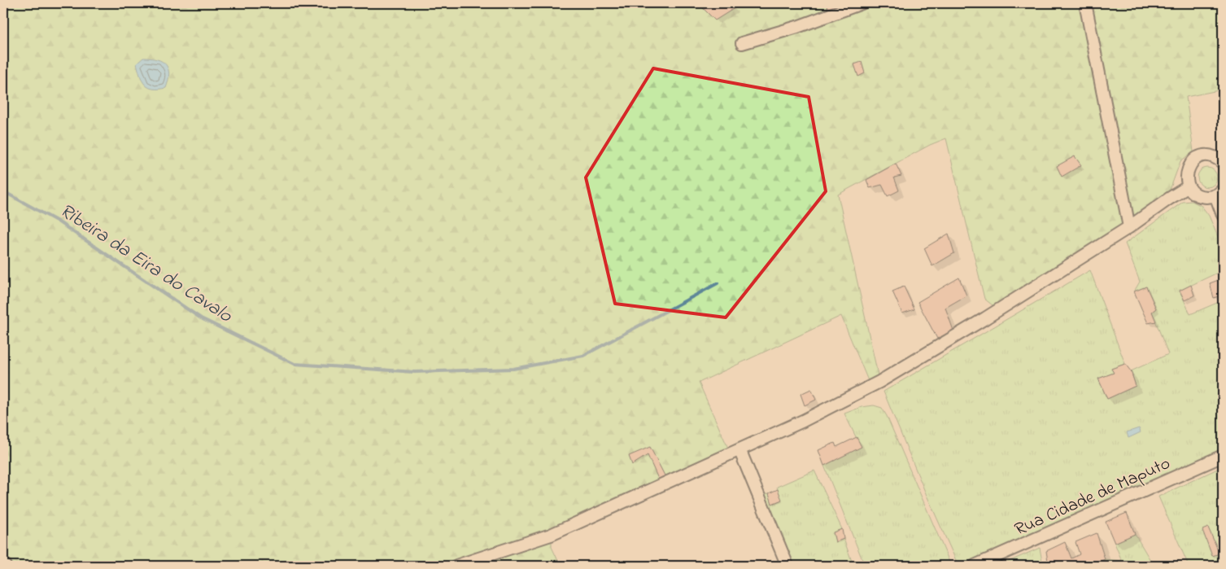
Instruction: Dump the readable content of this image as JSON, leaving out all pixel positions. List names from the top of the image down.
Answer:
{
  "streets": {
    "street": ["Rua Cidade de Maputo"]
  },
  "water": ["Ribeira da Eira do Cavalo"]
}
